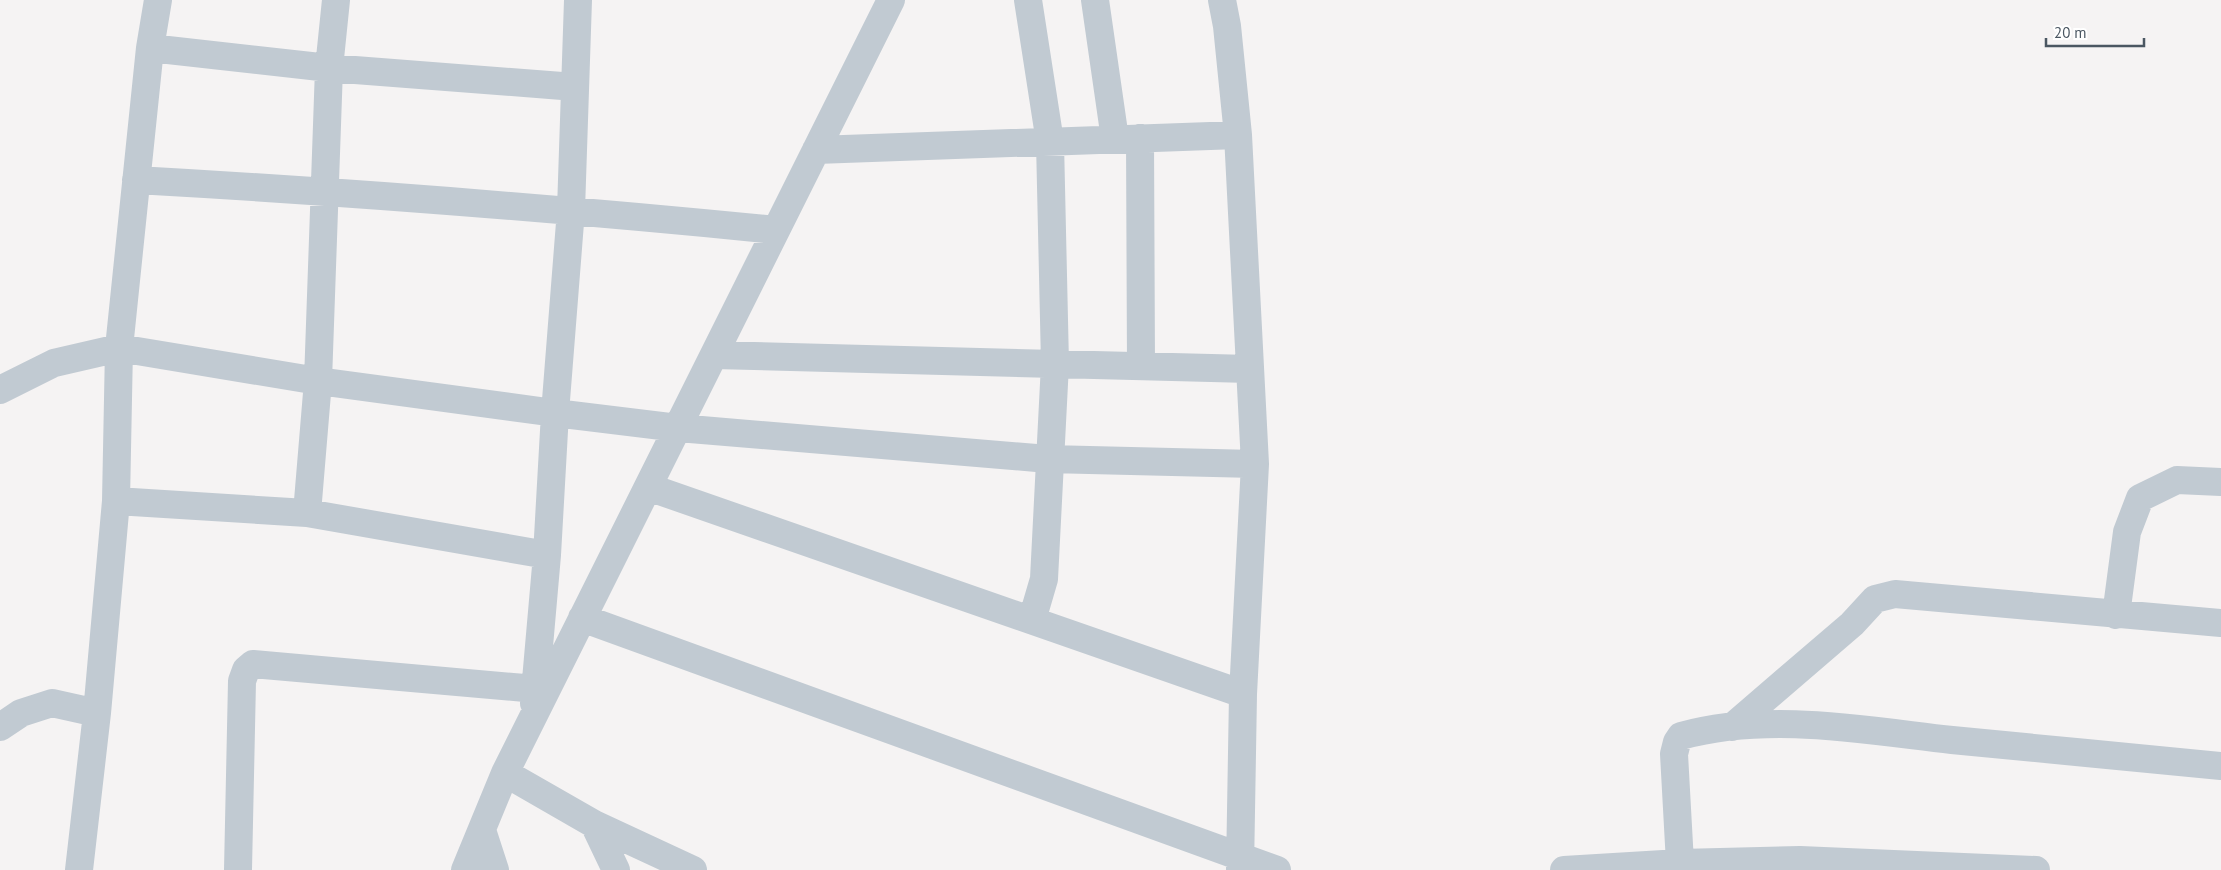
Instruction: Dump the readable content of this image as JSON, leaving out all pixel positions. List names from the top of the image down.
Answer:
{
  "scale_bar": "20 m"
}
